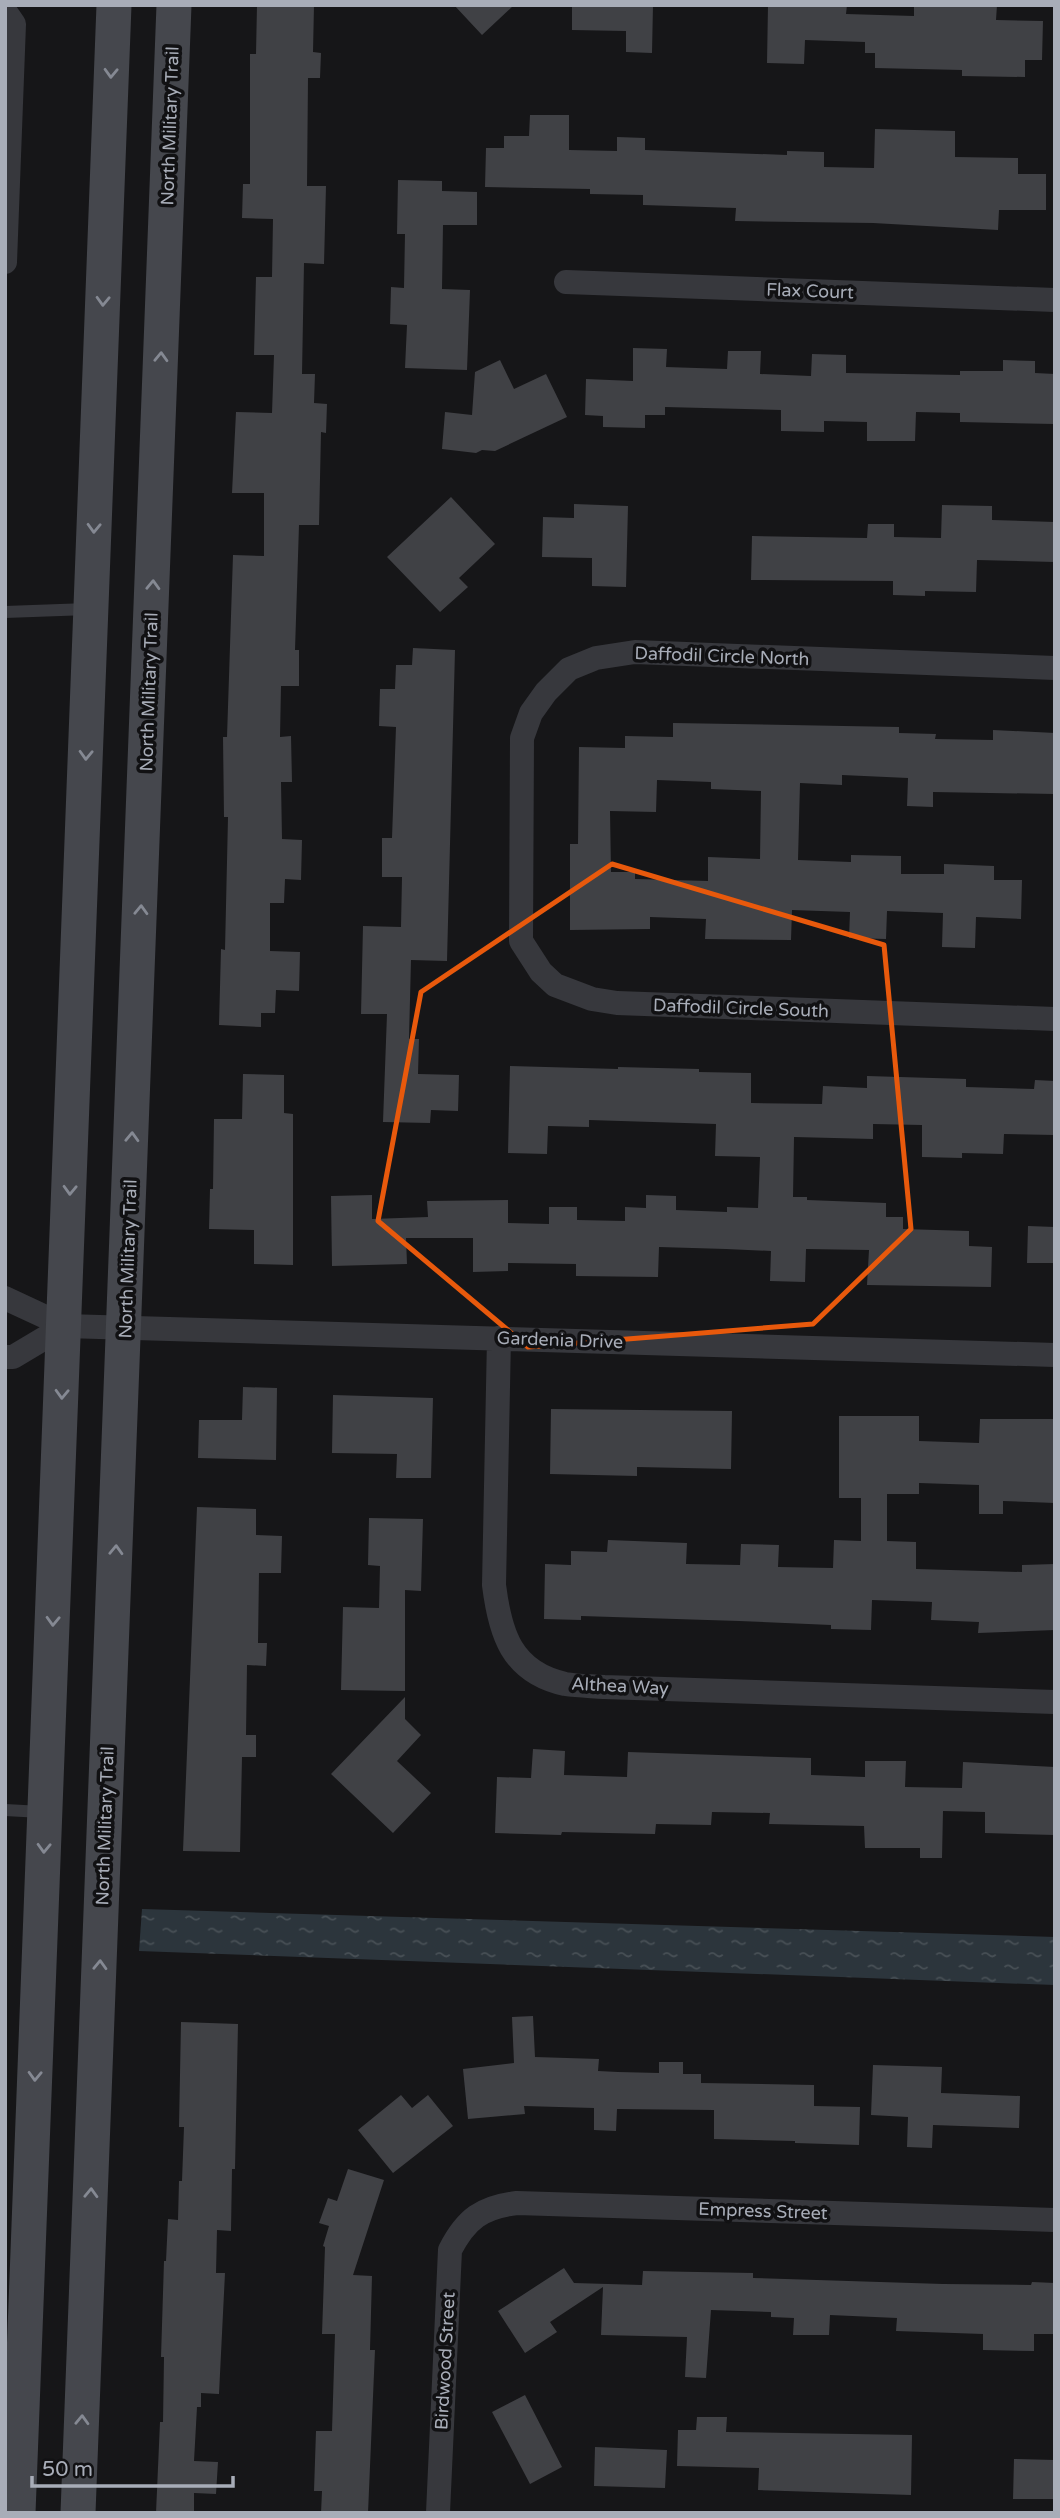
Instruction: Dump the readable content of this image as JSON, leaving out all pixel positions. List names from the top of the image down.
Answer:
{
  "streets": {
    "main road": ["North Military Trail"],
    "street": [
      "Flax Court",
      "Daffodil Circle North",
      "Daffodil Circle South",
      "Gardenia Drive",
      "Althea Way",
      "Empress Street",
      "Birdwood Street"
    ]
  },
  "crossings": [
    ["North Military Trail", "Gardenia Drive"],
    ["Daffodil Circle North", "Daffodil Circle South"],
    ["Gardenia Drive", "Althea Way"],
    ["Empress Street", "Birdwood Street"]
  ],
  "scale_bar": "50 m"
}
